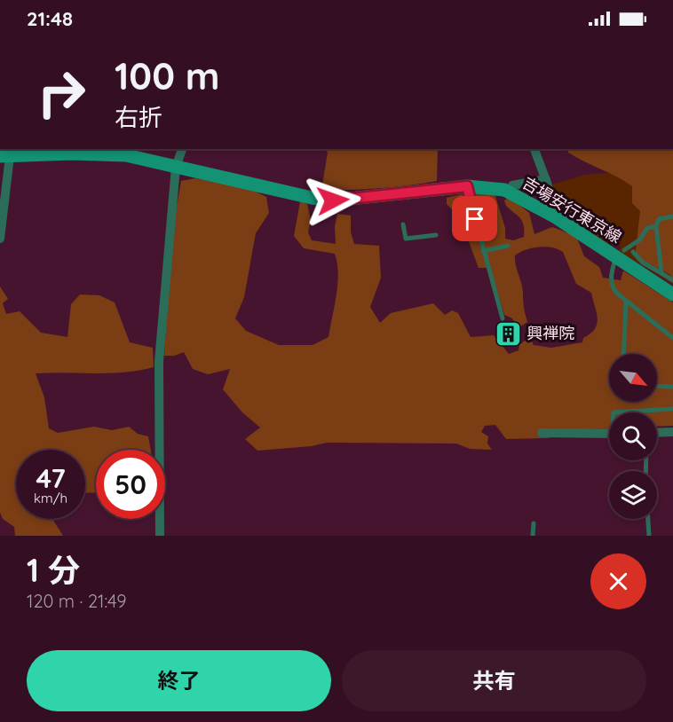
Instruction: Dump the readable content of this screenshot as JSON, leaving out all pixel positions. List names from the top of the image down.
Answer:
{
  "streets": {
    "main road": ["吉場安行東京線"]
  },
  "places": {
    "building": ["興禅院"]
  },
  "north": "bottom right",
  "page": {
    "status": "21:48",
    "turn": ["100 m", "右折"],
    "speed": "47 km/h",
    "limit": "50",
    "heading": ["1 分", "120 m · 21:49"],
    "buttons": ["終了", "共有"]
  }
}
